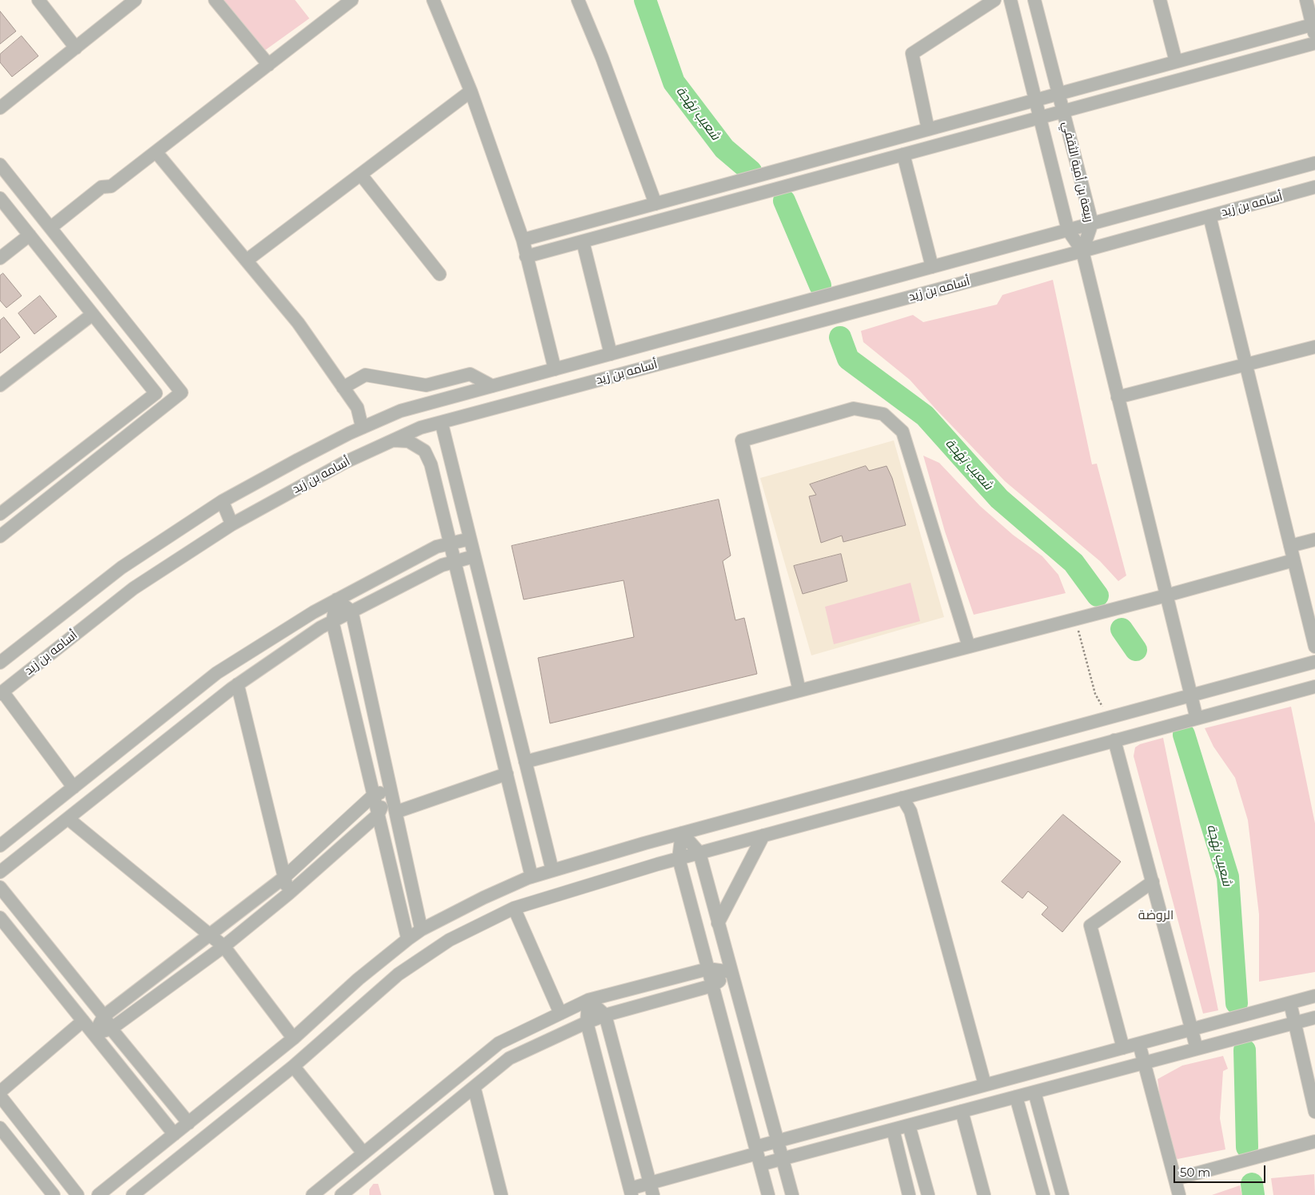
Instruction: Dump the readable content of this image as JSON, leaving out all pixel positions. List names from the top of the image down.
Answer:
{
  "streets": {
    "street": ["ربيعة بن أمية الثقفي", "أسامه بن زيد"]
  },
  "crossings": [
    ["ربيعة بن أمية الثقفي", "أسامه بن زيد"]
  ],
  "districts": ["الروضة"],
  "water": ["شعيب بَهْجة"],
  "scale_bar": "50 m"
}
